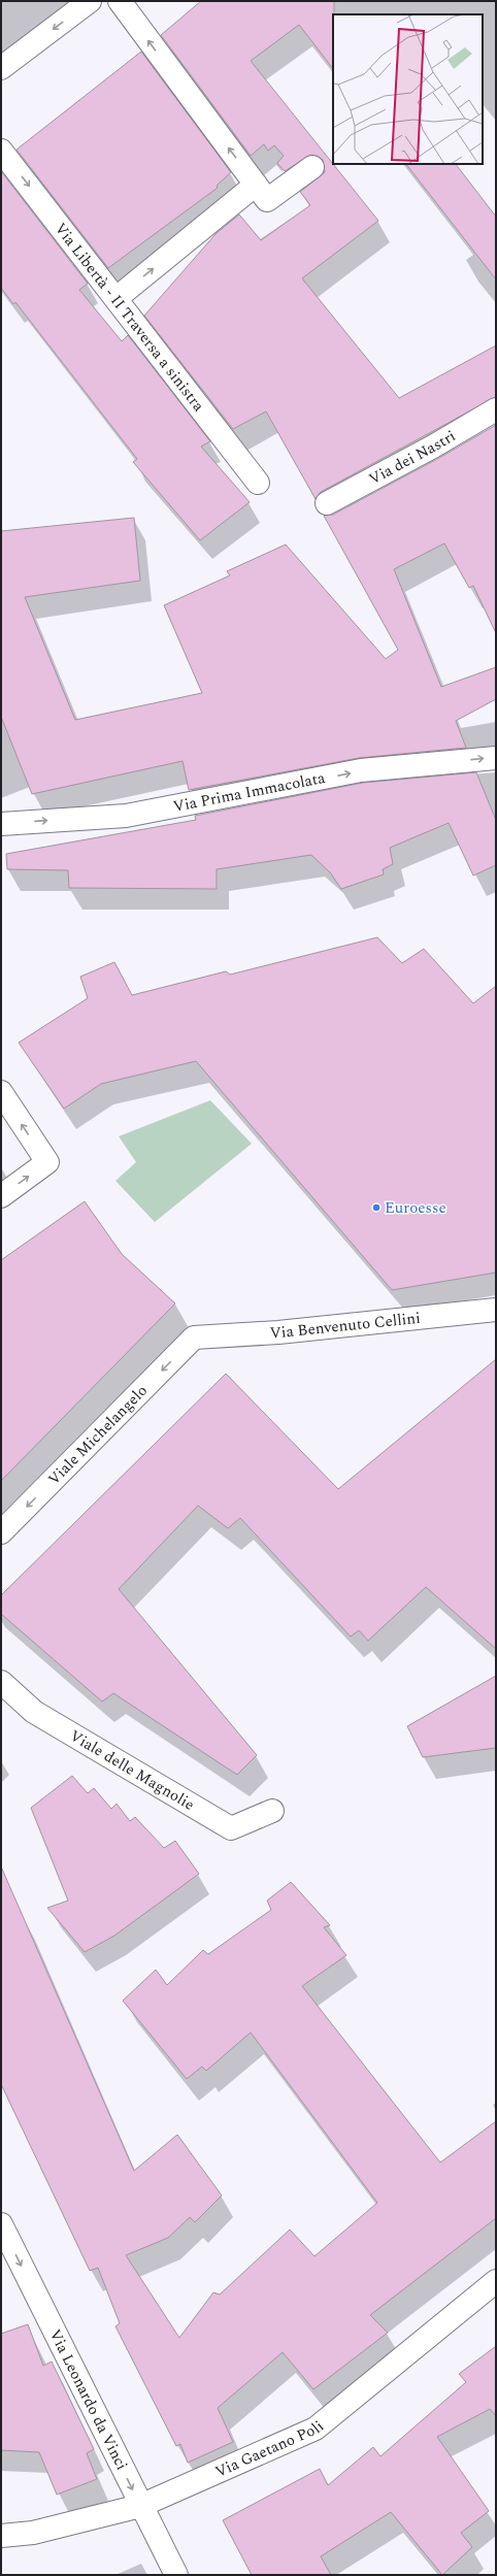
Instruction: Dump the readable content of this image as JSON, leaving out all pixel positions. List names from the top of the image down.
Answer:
{
  "streets": {
    "street": [
      "Via Libertà - II Traversa a sinistra",
      "Via dei Nastri",
      "Via Prima Immacolata",
      "Via Benvenuto Cellini",
      "Viale Michelangelo",
      "Viale delle Magnolie",
      "Via Leonardo da Vinci",
      "Via Gaetano Poli"
    ]
  },
  "crossings": [
    ["Via Benvenuto Cellini", "Viale Michelangelo"],
    ["Via Leonardo da Vinci", "Via Gaetano Poli"]
  ],
  "one_way": ["Via Prima Immacolata", "Viale Michelangelo", "Via Leonardo da Vinci"],
  "places": ["Euroesse"]
}
